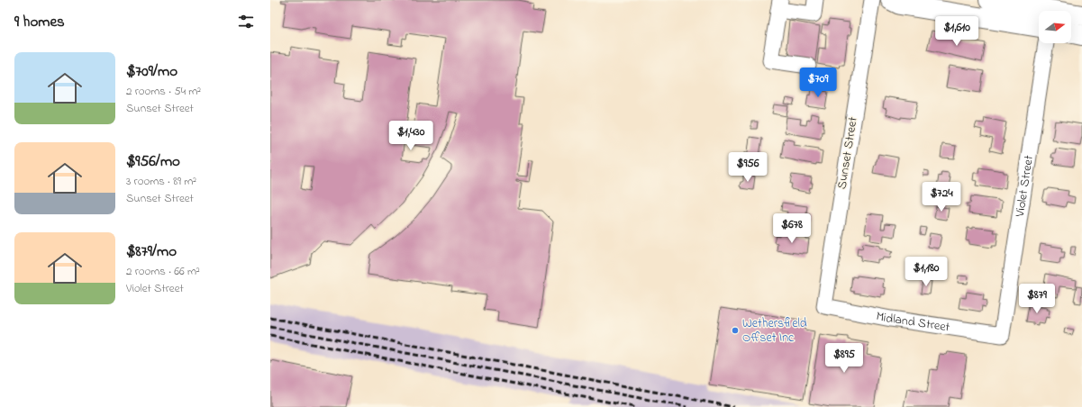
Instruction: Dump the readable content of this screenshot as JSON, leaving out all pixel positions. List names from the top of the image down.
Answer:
{
  "streets": {
    "street": ["Sunset Street", "Violet Street", "Midland Street"]
  },
  "crossings": [
    ["Sunset Street", "Midland Street"],
    ["Violet Street", "Midland Street"]
  ],
  "places": ["Wethersfield Offset Inc"],
  "north": "right",
  "page": {
    "heading": "9 homes",
    "price": [
      "$1,610",
      "$709",
      "$1,430",
      "$956",
      "$724",
      "$678",
      "$1,180",
      "$879",
      "$895"
    ],
    "list": [
      {
        "name": "$709/mo",
        "note": "2 rooms · 54 m² · Sunset Street"
      },
      {
        "name": "$956/mo",
        "note": "3 rooms · 89 m² · Sunset Street"
      },
      {
        "name": "$879/mo",
        "note": "2 rooms · 66 m² · Violet Street"
      }
    ]
  }
}
